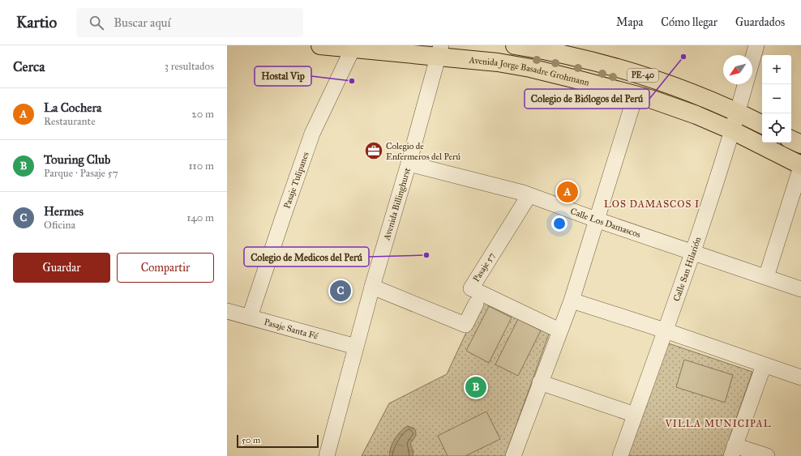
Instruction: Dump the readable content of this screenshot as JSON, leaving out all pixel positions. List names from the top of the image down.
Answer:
{
  "streets": {
    "highway": ["Avenida Jorge Basadre Grohmann", "PE-40"],
    "street": [
      "Pasaje Tulipanes",
      "Avenida Billinghurst",
      "Calle Los Damascos",
      "Pasaje 57",
      "Calle San Hilarión",
      "Pasaje Santa Fé"
    ]
  },
  "crossings": [
    ["Avenida Jorge Basadre Grohmann", "Pasaje Tulipanes"],
    ["Avenida Jorge Basadre Grohmann", "Avenida Billinghurst"],
    ["Avenida Jorge Basadre Grohmann", "Calle San Hilarión"],
    ["PE-40", "Calle San Hilarión"],
    ["Pasaje Tulipanes", "Pasaje Santa Fé"],
    ["Avenida Billinghurst", "Calle Los Damascos"],
    ["Avenida Billinghurst", "Pasaje Santa Fé"],
    ["Calle Los Damascos", "Pasaje 57"],
    ["Calle Los Damascos", "Calle San Hilarión"]
  ],
  "districts": ["LOS DAMASCOS I", "VILLA MUNICIPAL"],
  "places": {
    "other": ["Colegio de Biólogos del Perú", "Hostal Vip", "Colegio de Medicos del Perú"],
    "office": ["Colegio de Enfermeros del Perú"]
  },
  "scale_bar": "50 m",
  "north": "bottom left",
  "page": {
    "header": "Kartio",
    "search": "Buscar aquí",
    "nav": ["Mapa", "Cómo llegar", "Guardados"],
    "heading": ["Cerca", "3 resultados"],
    "map_buttons": ["+", "−"],
    "list": [
      {
        "mark": "A",
        "name": "La Cochera",
        "note": "Restaurante",
        "value": "20 m"
      },
      {
        "mark": "B",
        "name": "Touring Club",
        "note": "Parque · Pasaje 57",
        "value": "110 m"
      },
      {
        "mark": "C",
        "name": "Hermes",
        "note": "Oficina",
        "value": "140 m"
      }
    ],
    "pins": ["A", "C", "B"],
    "buttons": ["Guardar", "Compartir"],
    "scale": "50 m"
  }
}
